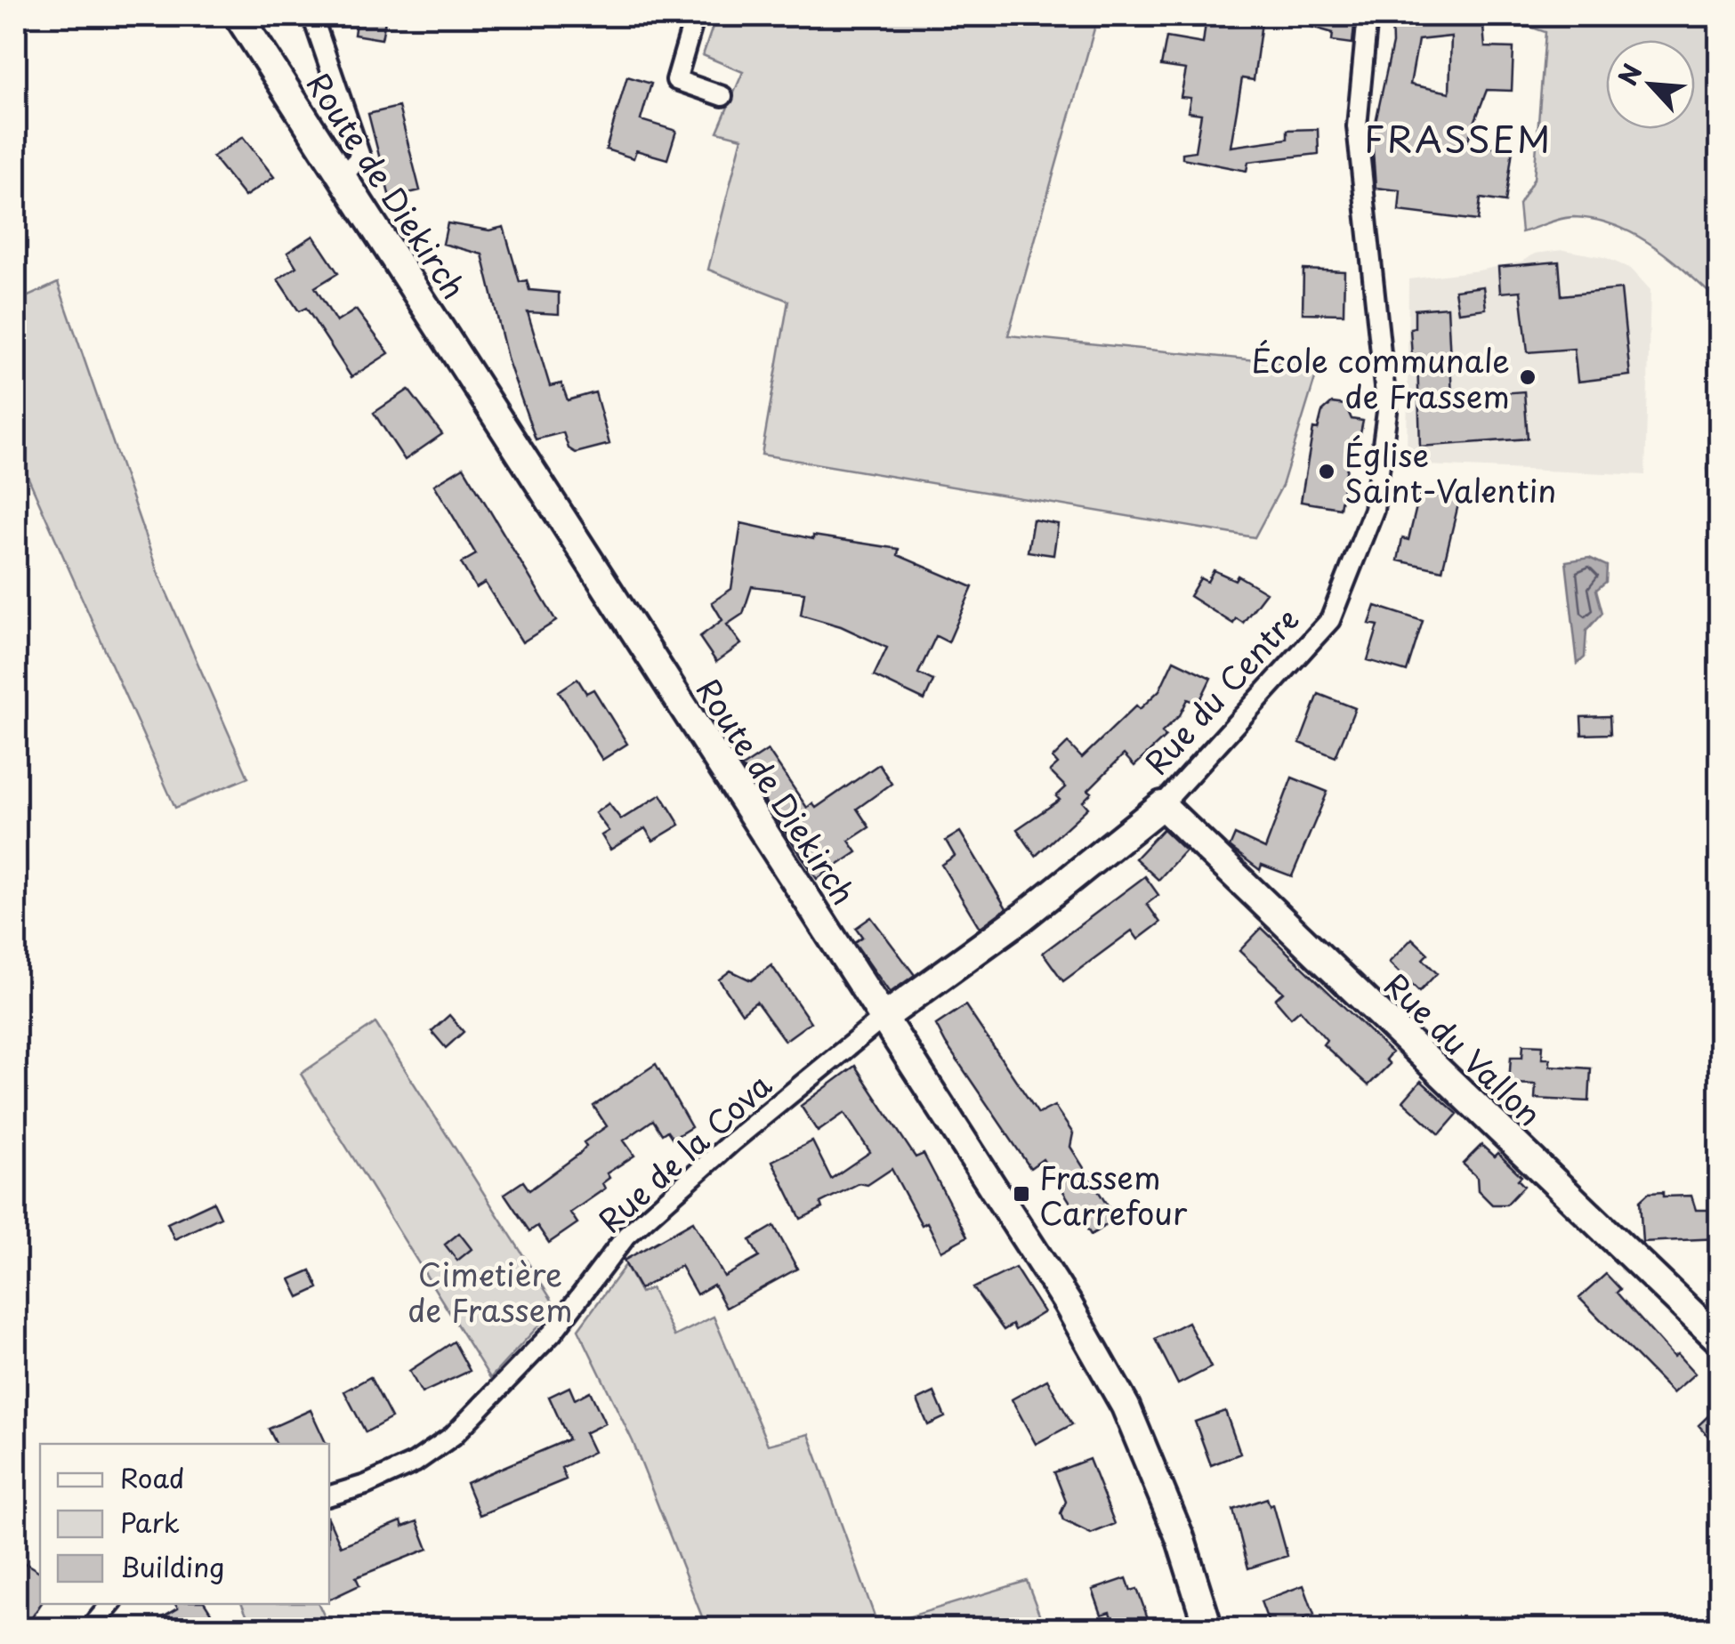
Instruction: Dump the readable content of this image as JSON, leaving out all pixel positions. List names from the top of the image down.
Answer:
{
  "streets": {
    "main road": ["Route de Diekirch", "Rue du Centre", "Rue du Vallon"],
    "street": ["Rue de la Cova"]
  },
  "crossings": [
    ["Route de Diekirch", "Rue du Centre"],
    ["Route de Diekirch", "Rue de la Cova"],
    ["Rue du Centre", "Rue du Vallon"],
    ["Rue du Centre", "Rue de la Cova"]
  ],
  "districts": ["FRASSEM"],
  "parks": ["Cimetière de Frassem"],
  "places": {
    "other": ["École communale de Frassem", "Église Saint-Valentin"],
    "transit": ["Frassem Carrefour"]
  },
  "legend": ["Road", "Park", "Building"],
  "north": "top left"
}
